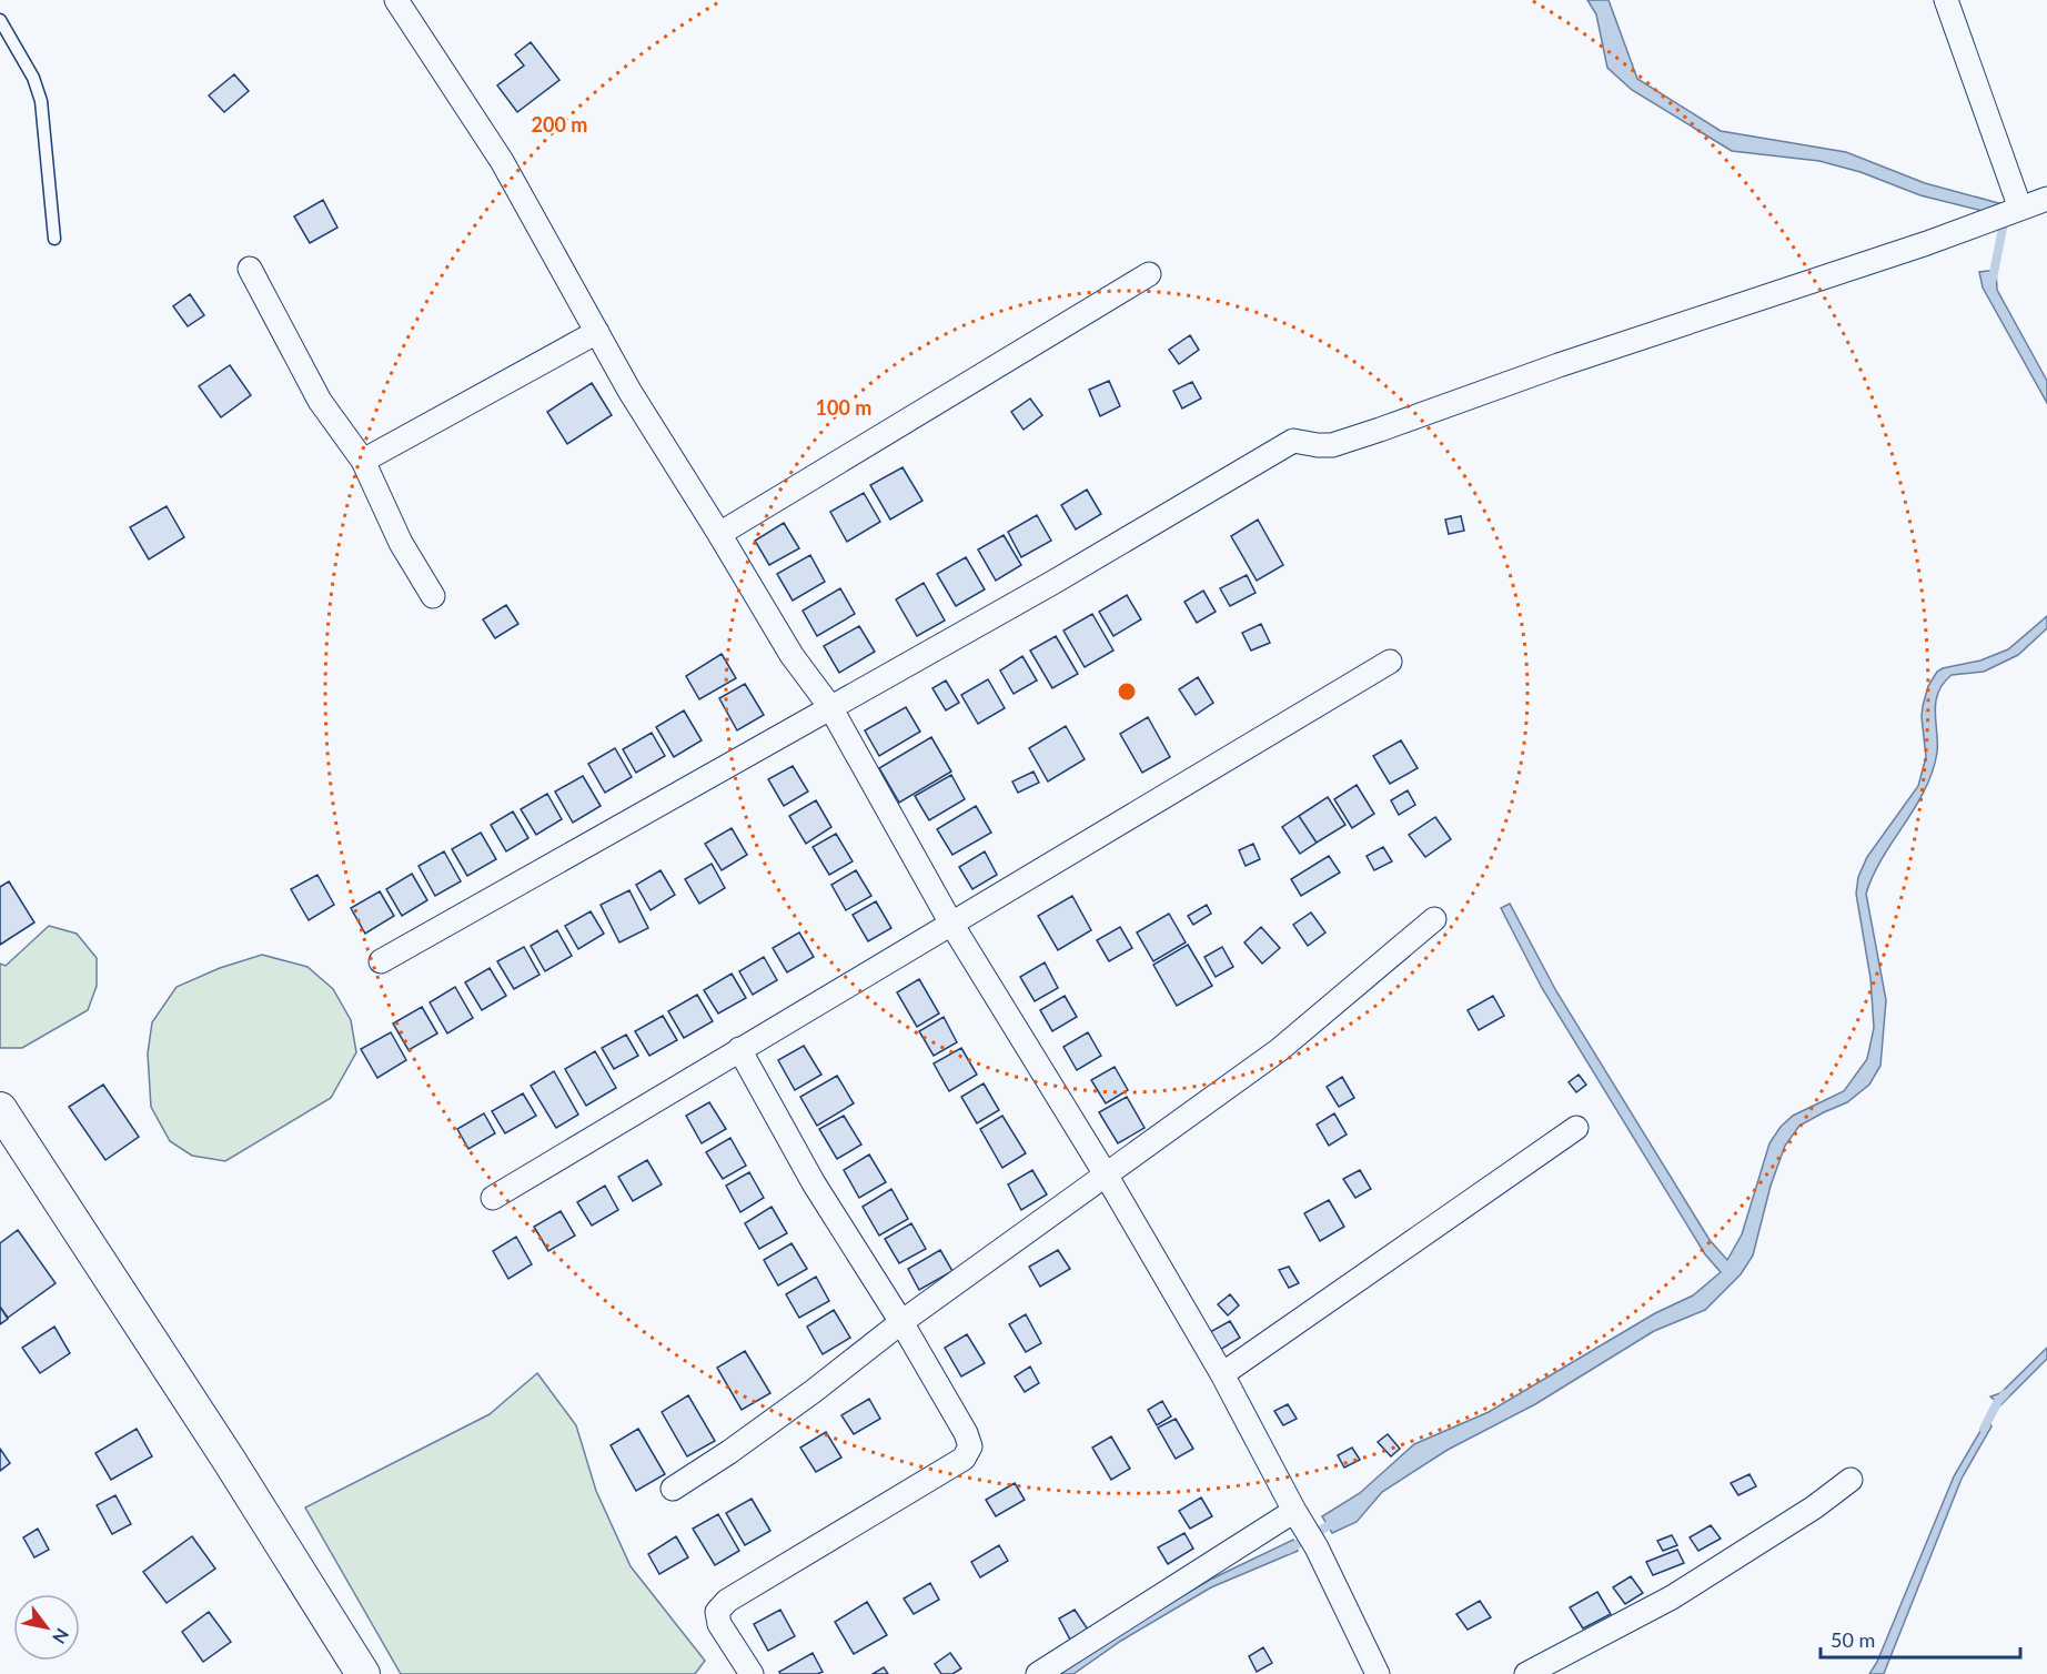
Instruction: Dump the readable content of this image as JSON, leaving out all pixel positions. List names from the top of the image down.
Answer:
{
  "scale_bar": "50 m",
  "north": "bottom right",
  "rings": ["200 m", "100 m"]
}
